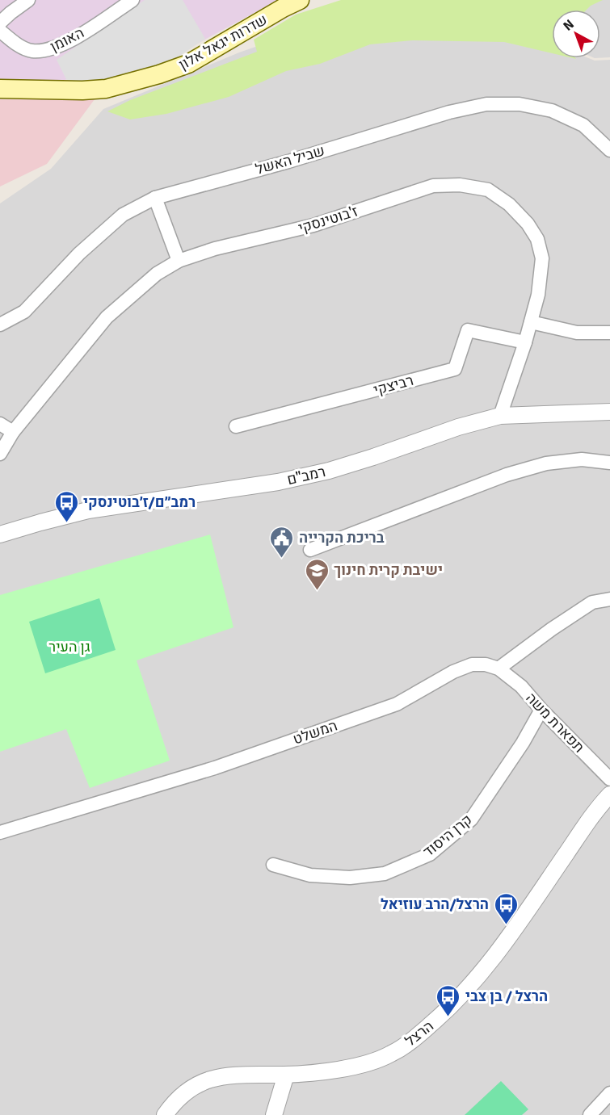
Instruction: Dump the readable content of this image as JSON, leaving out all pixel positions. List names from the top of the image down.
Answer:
{
  "streets": {
    "main road": ["שדרות יגאל אלון"],
    "street": [
      "האומן",
      "שביל האשל",
      "ז'בוטינסקי",
      "רביצקי",
      "רמב\"ם",
      "תפארת משה",
      "המשלט",
      "קרן היסוד",
      "הרצל"
    ]
  },
  "crossings": [
    ["ז'בוטינסקי", "רביצקי"],
    ["ז'בוטינסקי", "רמב\"ם"],
    ["תפארת משה", "המשלט"],
    ["תפארת משה", "קרן היסוד"]
  ],
  "parks": ["גן העיר"],
  "places": {
    "bus stop": ["רמב״ם/ז׳בוטינסקי", "הרצל/הרב עוזיאל", "הרצל / בן צבי"],
    "public building": ["בריכת הקרייה"],
    "school or university": ["ישיבת קרית חינוך"]
  },
  "north": "top left"
}
